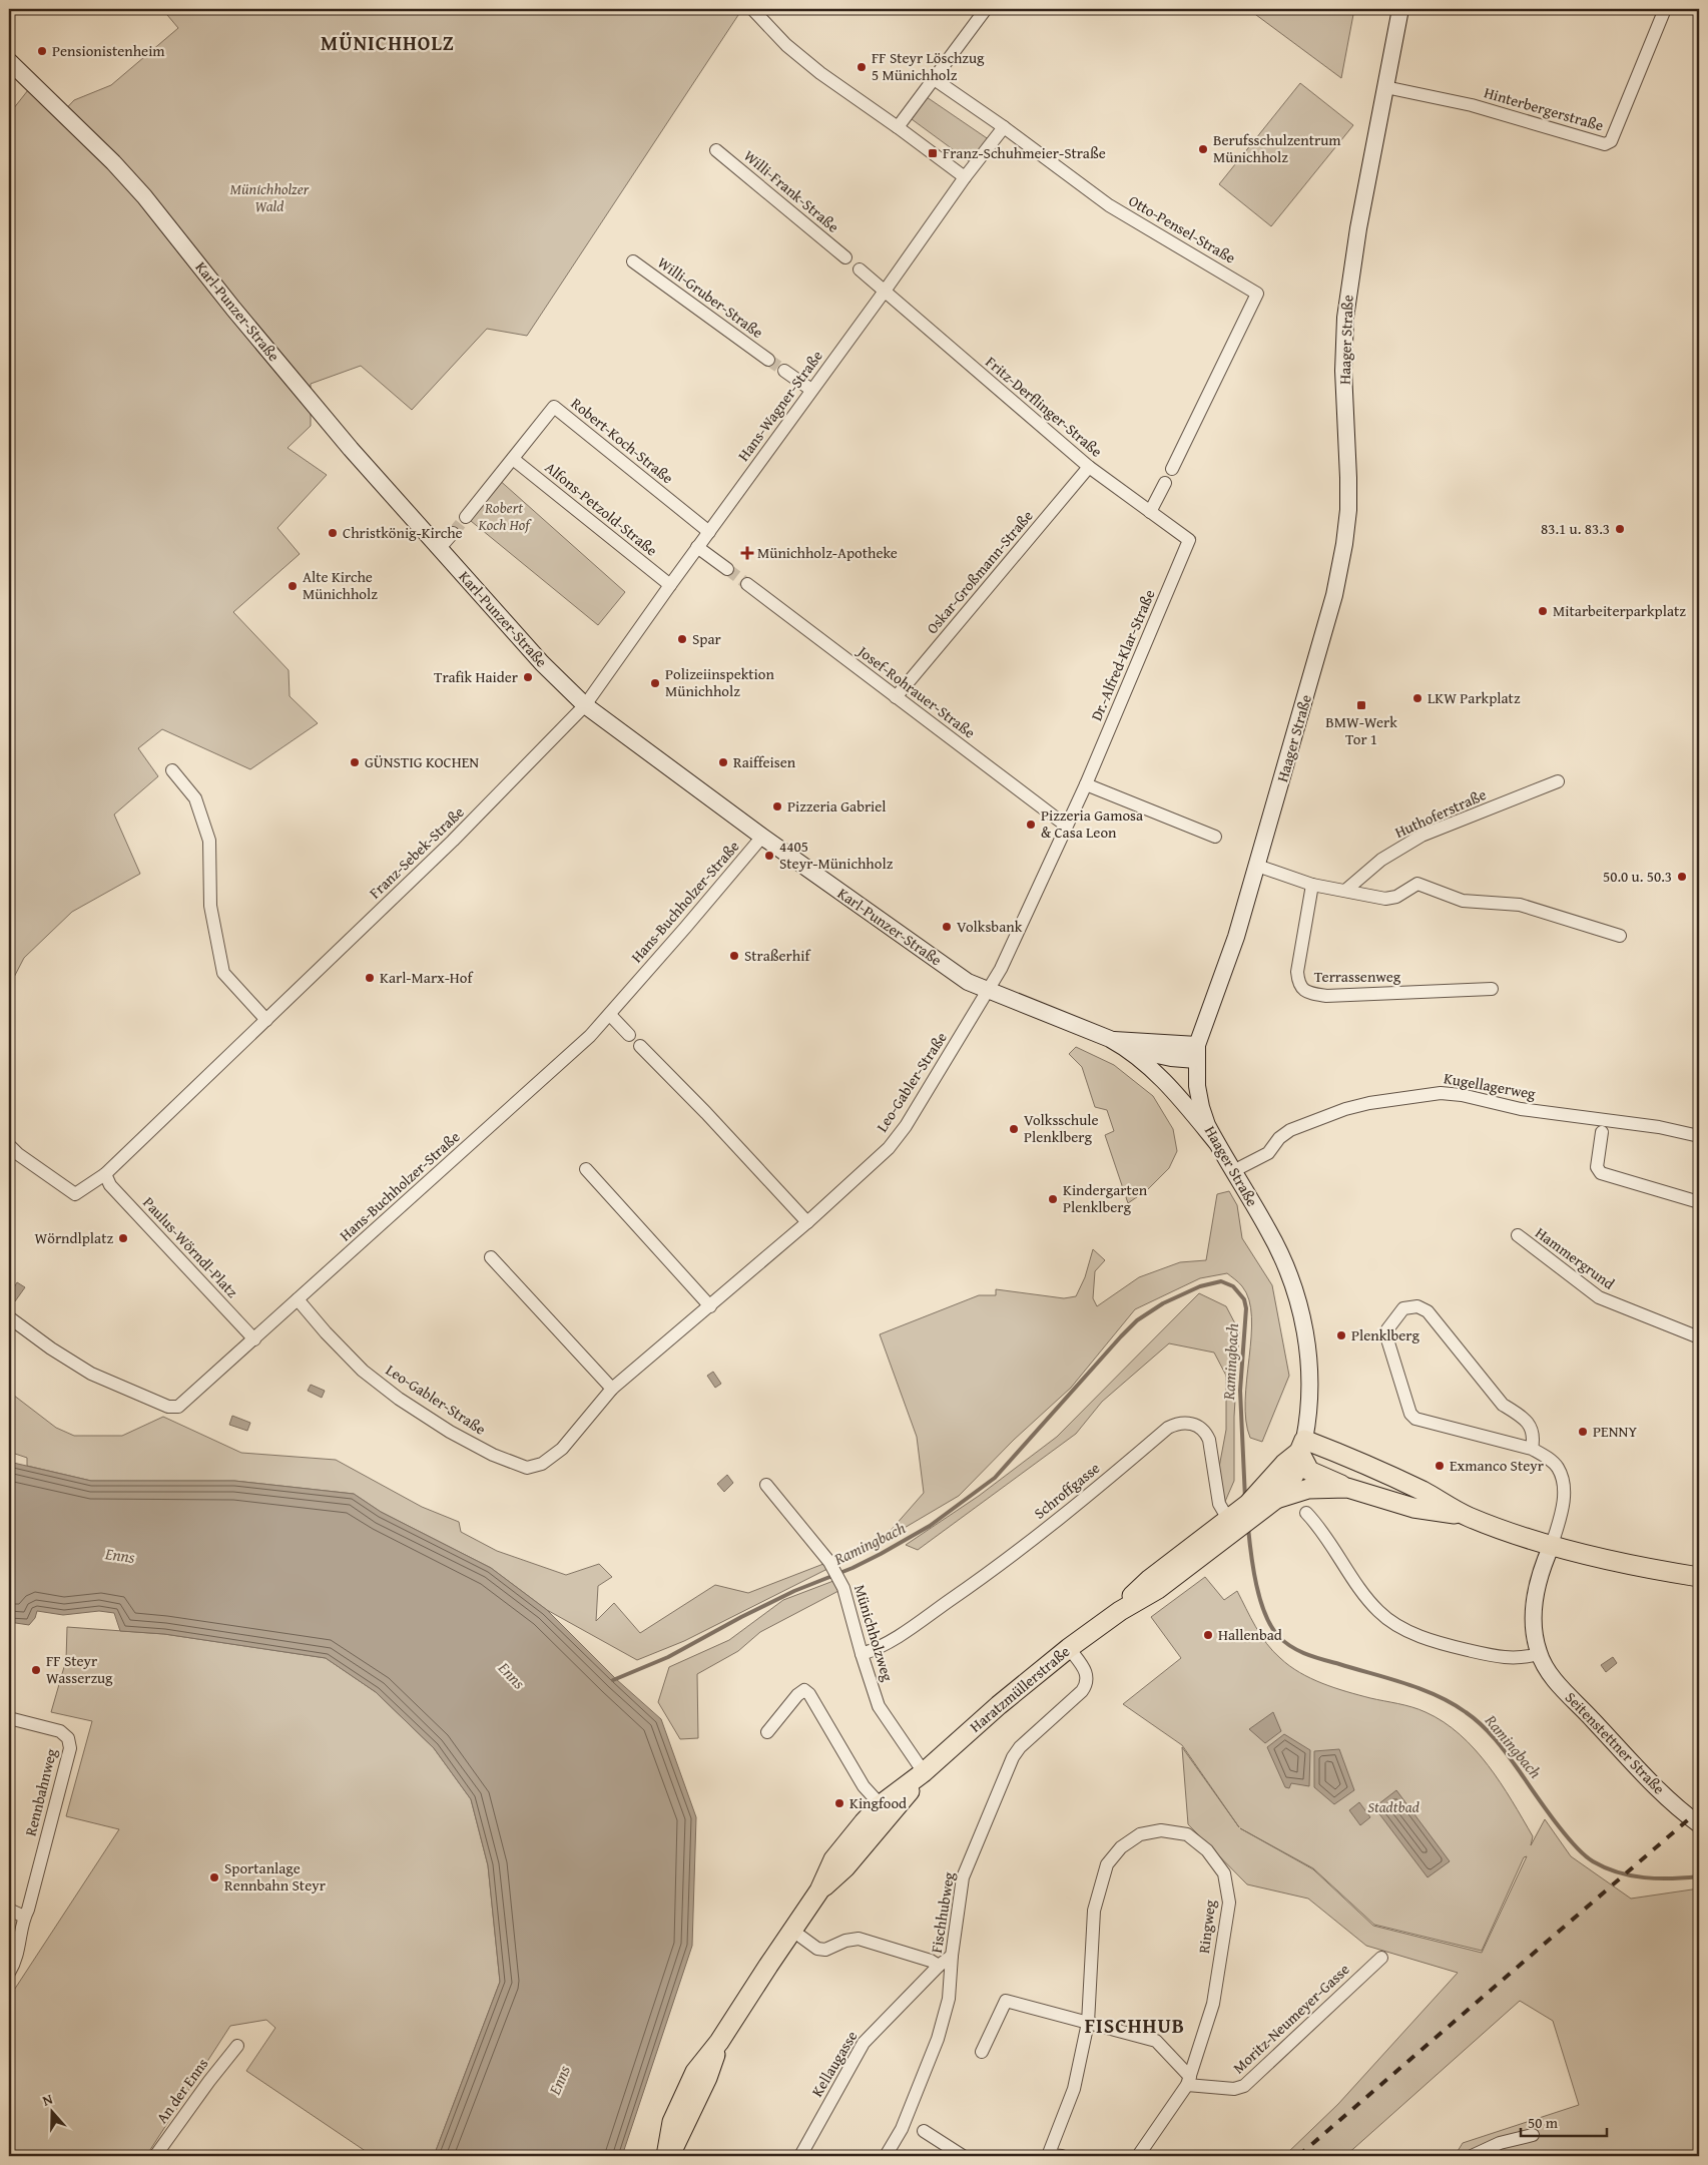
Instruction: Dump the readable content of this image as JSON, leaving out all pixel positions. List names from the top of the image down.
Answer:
{
  "streets": {
    "main road": [
      "Karl-Punzer-Straße",
      "Haager Straße",
      "Haratzmüllerstraße",
      "Seitenstettner Straße"
    ],
    "street": [
      "Hinterbergerstraße",
      "Willi-Frank-Straße",
      "Otto-Pensel-Straße",
      "Willi-Gruber-Straße",
      "Hans-Wagner-Straße",
      "Fritz-Derflinger-Straße",
      "Robert-Koch-Straße",
      "Alfons-Petzold-Straße",
      "Oskar-Großmann-Straße",
      "Dr.-Alfred-Klar-Straße",
      "Josef-Rohrauer-Straße",
      "Huthoferstraße",
      "Franz-Sebek-Straße",
      "Hans-Buchholzer-Straße",
      "Terrassenweg",
      "Leo-Gabler-Straße",
      "Kugellagerweg",
      "Paulus-Wörndl-Platz",
      "Hammergrund",
      "Schroffgasse",
      "Münichholzweg",
      "Rennbahnweg",
      "Fischhubweg",
      "Ringweg",
      "Moritz-Neumeyer-Gasse",
      "Kellaugasse",
      "An der Enns"
    ]
  },
  "crossings": [
    ["Hinterbergerstraße", "Haager Straße"],
    ["Otto-Pensel-Straße", "Hans-Wagner-Straße"],
    ["Karl-Punzer-Straße", "Haager Straße"],
    ["Karl-Punzer-Straße", "Hans-Wagner-Straße"],
    ["Karl-Punzer-Straße", "Dr.-Alfred-Klar-Straße"],
    ["Karl-Punzer-Straße", "Franz-Sebek-Straße"],
    ["Karl-Punzer-Straße", "Hans-Buchholzer-Straße"],
    ["Karl-Punzer-Straße", "Leo-Gabler-Straße"],
    ["Haager Straße", "Kugellagerweg"],
    ["Haager Straße", "Haratzmüllerstraße"],
    ["Hans-Wagner-Straße", "Fritz-Derflinger-Straße"],
    ["Hans-Wagner-Straße", "Robert-Koch-Straße"],
    ["Hans-Wagner-Straße", "Alfons-Petzold-Straße"],
    ["Hans-Wagner-Straße", "Franz-Sebek-Straße"],
    ["Fritz-Derflinger-Straße", "Oskar-Großmann-Straße"],
    ["Fritz-Derflinger-Straße", "Dr.-Alfred-Klar-Straße"],
    ["Robert-Koch-Straße", "Alfons-Petzold-Straße"],
    ["Oskar-Großmann-Straße", "Josef-Rohrauer-Straße"],
    ["Dr.-Alfred-Klar-Straße", "Josef-Rohrauer-Straße"],
    ["Dr.-Alfred-Klar-Straße", "Leo-Gabler-Straße"],
    ["Franz-Sebek-Straße", "Paulus-Wörndl-Platz"],
    ["Hans-Buchholzer-Straße", "Leo-Gabler-Straße"],
    ["Hans-Buchholzer-Straße", "Paulus-Wörndl-Platz"],
    ["Schroffgasse", "Münichholzweg"],
    ["Schroffgasse", "Haratzmüllerstraße"],
    ["Münichholzweg", "Haratzmüllerstraße"],
    ["Haratzmüllerstraße", "Fischhubweg"],
    ["Fischhubweg", "Kellaugasse"],
    ["Ringweg", "Moritz-Neumeyer-Gasse"]
  ],
  "districts": ["MÜNICHHOLZ", "FISCHHUB"],
  "water": ["Ramingbach", "Enns"],
  "parks": ["Münichholzer Wald", "Robert Koch Hof", "Stadtbad"],
  "places": {
    "other": [
      "Pensionistenheim",
      "FF Steyr Löschzug 5 Münichholz",
      "Berufsschulzentrum Münichholz",
      "83.1 u. 83.3",
      "Christkönig-Kirche",
      "Alte Kirche Münichholz",
      "Mitarbeiterparkplatz",
      "Spar",
      "Trafik Haider",
      "Polizeiinspektion Münichholz",
      "LKW Parkplatz",
      "GÜNSTIG KOCHEN",
      "Raiffeisen",
      "Pizzeria Gabriel",
      "Pizzeria Gamosa & Casa Leon",
      "4405 Steyr-Münichholz",
      "50.0 u. 50.3",
      "Volksbank",
      "Straßerhif",
      "Karl-Marx-Hof",
      "Volksschule Plenklberg",
      "Kindergarten Plenklberg",
      "Wörndlplatz",
      "Plenklberg",
      "PENNY",
      "Exmanco Steyr",
      "Hallenbad",
      "FF Steyr Wasserzug",
      "Kingfood",
      "Sportanlage Rennbahn Steyr"
    ],
    "transit": ["Franz-Schuhmeier-Straße", "BMW-Werk Tor 1"],
    "health": ["Münichholz-Apotheke"]
  },
  "scale_bar": "50 m",
  "north": "top"
}
